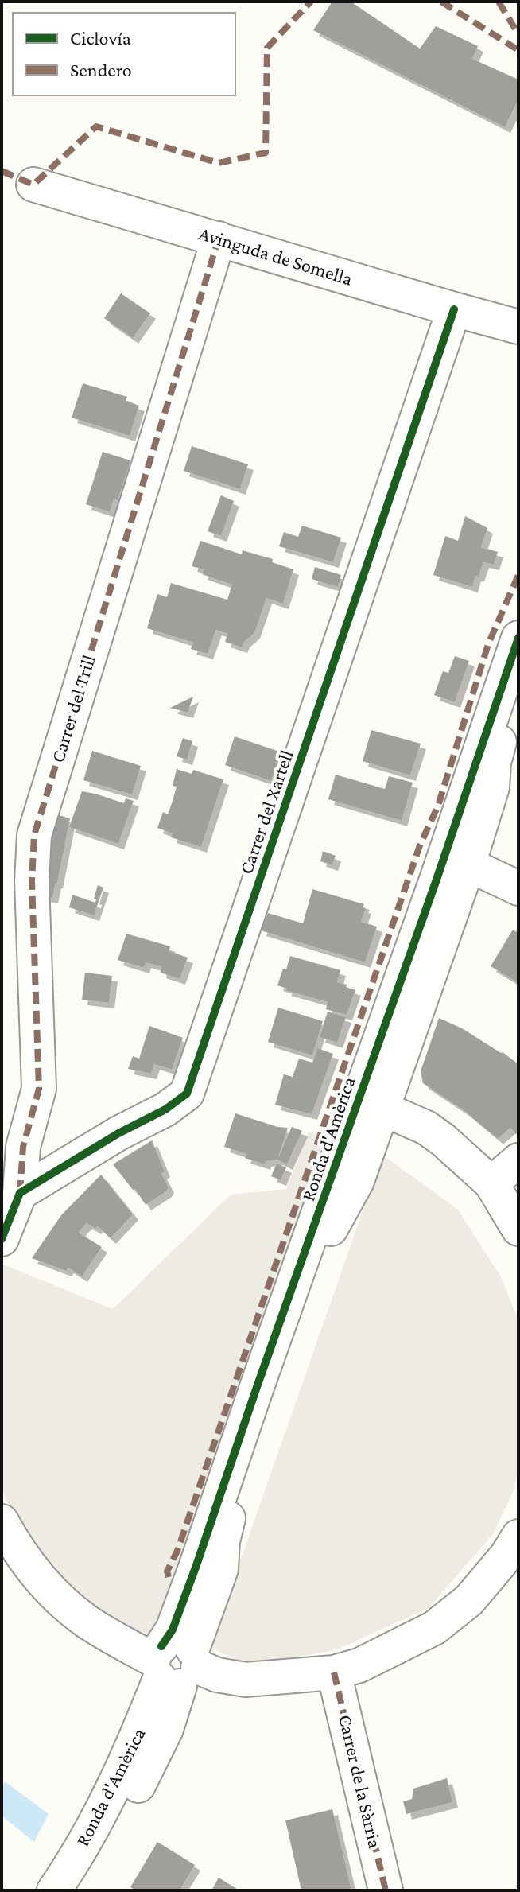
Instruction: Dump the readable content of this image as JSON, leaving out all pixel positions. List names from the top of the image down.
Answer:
{
  "streets": {
    "street": [
      "Avinguda de Somella",
      "Carrer del Trill",
      "Carrer del Xartell",
      "Ronda d'Amèrica",
      "Carrer de la Sàrria"
    ]
  },
  "crossings": [
    ["Avinguda de Somella", "Carrer del Trill"],
    ["Avinguda de Somella", "Carrer del Xartell"],
    ["Carrer del Trill", "Carrer del Xartell"]
  ],
  "legend": ["Ciclovía", "Sendero"]
}
